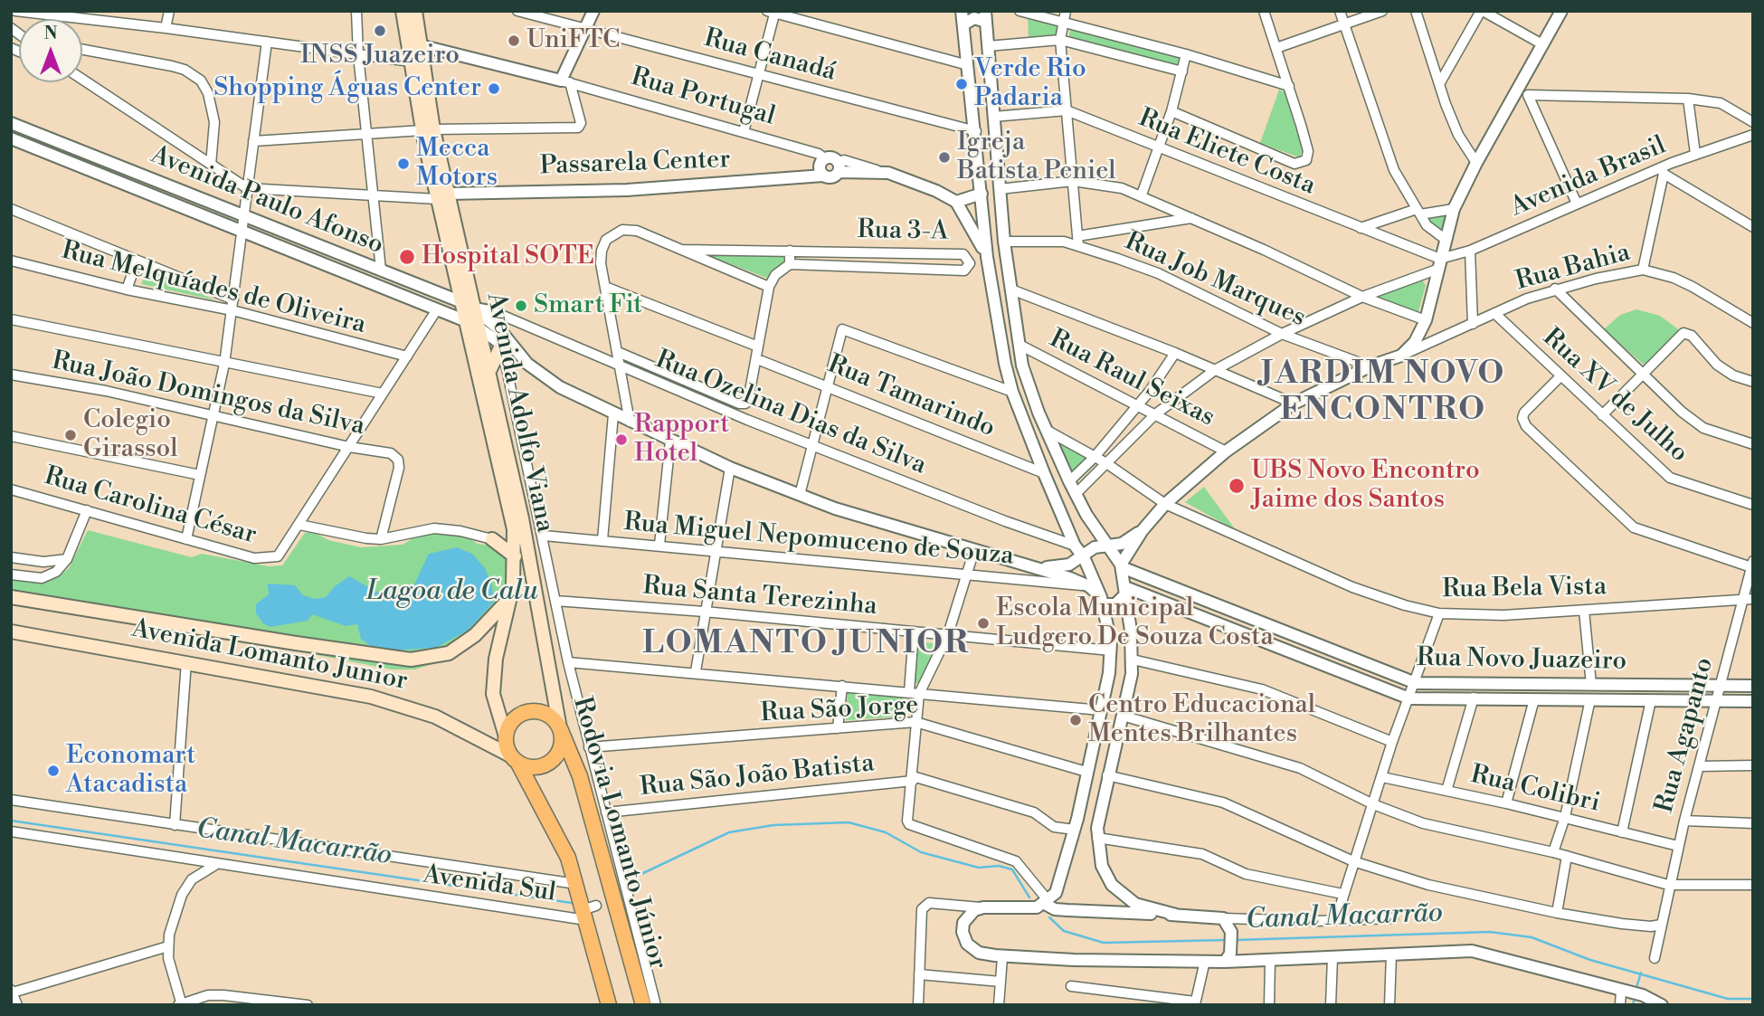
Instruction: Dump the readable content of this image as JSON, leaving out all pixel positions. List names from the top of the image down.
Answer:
{
  "streets": {
    "highway": ["Rodovia Lomanto Júnior"],
    "main road": ["Avenida Adolfo Viana", "Avenida Lomanto Junior"],
    "street": [
      "Rua Canadá",
      "Rua Portugal",
      "Rua Eliete Costa",
      "Passarela Center",
      "Avenida Brasil",
      "Avenida Paulo Afonso",
      "Rua 3-A",
      "Rua Bahia",
      "Rua Job Marques",
      "Rua Melquíades de Oliveira",
      "Rua Raul Seixas",
      "Rua João Domingos da Silva",
      "Rua XV de Julho",
      "Rua Tamarindo",
      "Rua Ozelina Dias da Silva",
      "Rua Carolina César",
      "Rua Miguel Nepomuceno de Souza",
      "Rua Bela Vista",
      "Rua Santa Terezinha",
      "Rua Novo Juazeiro",
      "Rua São Jorge",
      "Rua Agapanto",
      "Rua São João Batista",
      "Rua Colibri",
      "Avenida Sul"
    ]
  },
  "crossings": [
    ["Rua Portugal", "Passarela Center"],
    ["Rua Portugal", "Avenida Adolfo Viana"],
    ["Rua Eliete Costa", "Avenida Brasil"],
    ["Passarela Center", "Avenida Adolfo Viana"],
    ["Avenida Brasil", "Rua Job Marques"],
    ["Avenida Brasil", "Rua Raul Seixas"],
    ["Avenida Brasil", "Rua Bela Vista"],
    ["Avenida Paulo Afonso", "Avenida Adolfo Viana"],
    ["Rua Bahia", "Rua XV de Julho"],
    ["Avenida Adolfo Viana", "Avenida Lomanto Junior"],
    ["Avenida Adolfo Viana", "Rodovia Lomanto Júnior"],
    ["Rua Bela Vista", "Rua Agapanto"],
    ["Avenida Lomanto Junior", "Rodovia Lomanto Júnior"],
    ["Rua Novo Juazeiro", "Rua Agapanto"],
    ["Rua Agapanto", "Rua Colibri"]
  ],
  "districts": ["JARDIM NOVO ENCONTRO", "LOMANTO JUNIOR"],
  "water": ["Lagoa de Calu", "Canal Macarrão"],
  "places": [
    "INSS Juazeiro",
    "UniFTC",
    "Verde Rio Padaria",
    "Shopping Águas Center",
    "Igreja Batista Peniel",
    "Mecca Motors",
    "Hospital SOTE",
    "Smart Fit",
    "Colegio Girassol",
    "Rapport Hotel",
    "UBS Novo Encontro Jaime dos Santos",
    "Escola Municipal Ludgero De Souza Costa",
    "Centro Educacional Mentes Brilhantes",
    "Economart Atacadista"
  ],
  "north": "top"
}
